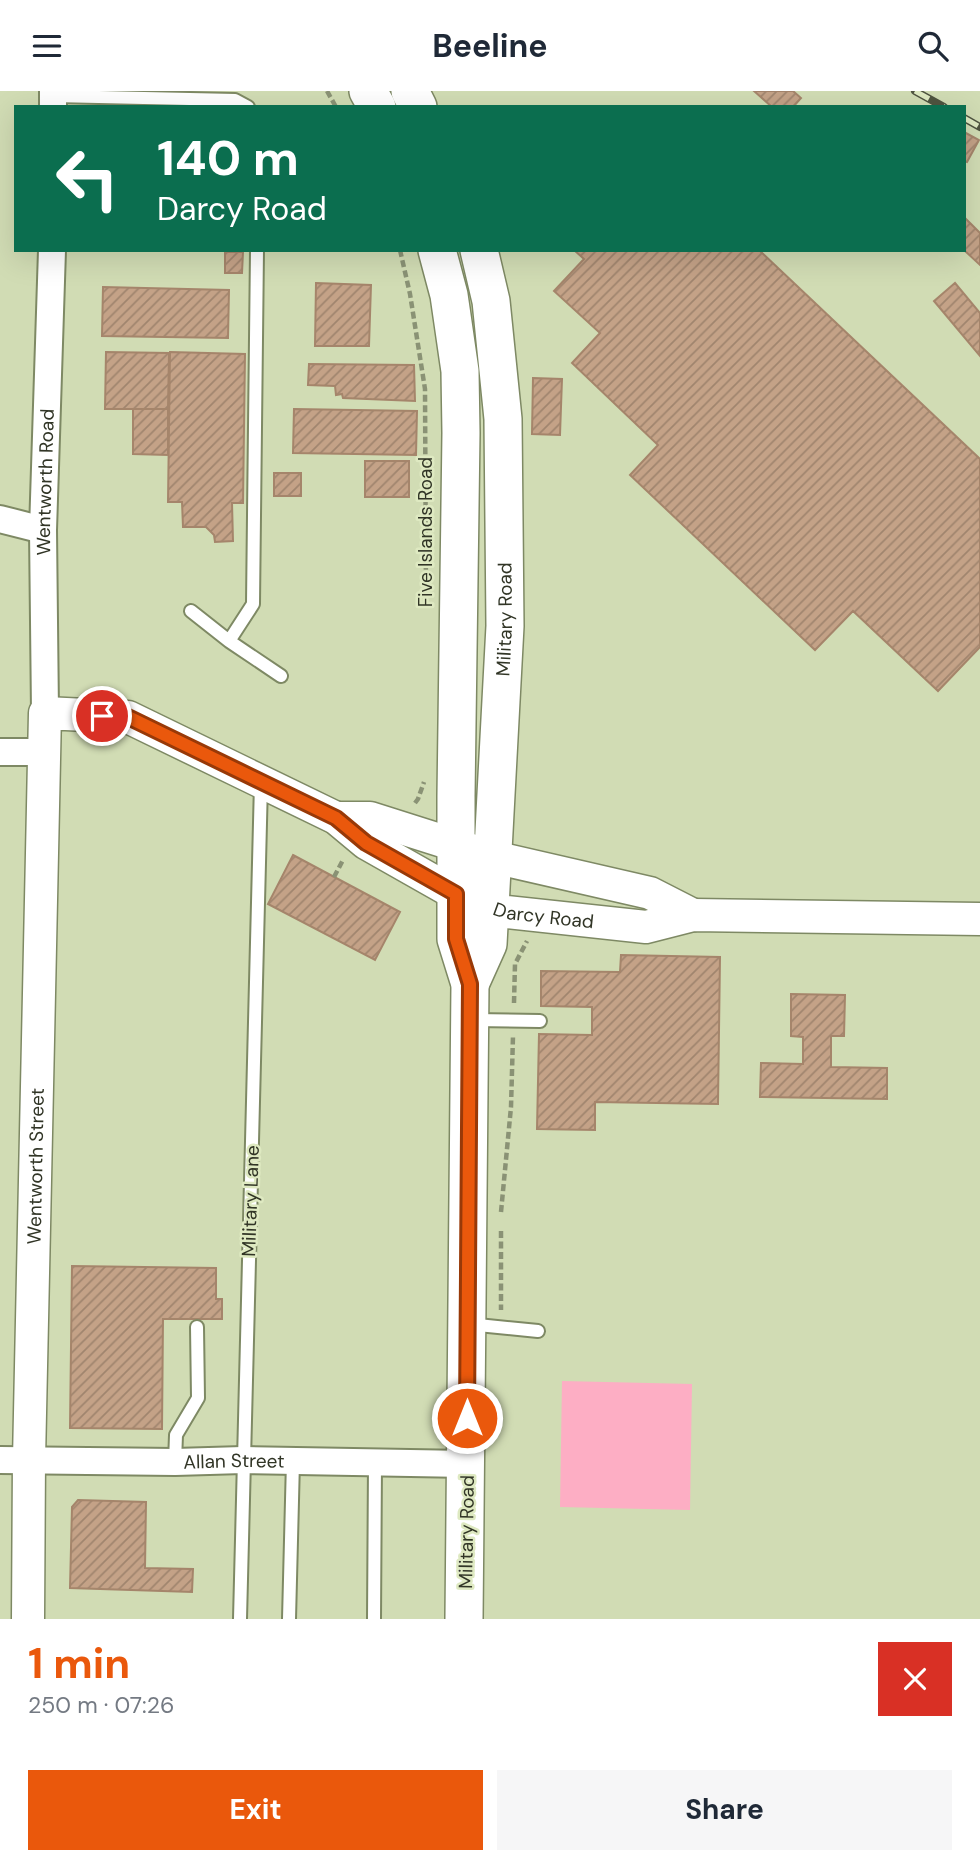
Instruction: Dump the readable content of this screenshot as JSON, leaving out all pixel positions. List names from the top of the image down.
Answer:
{
  "streets": {
    "main road": ["Military Road"],
    "street": [
      "Wentworth Road",
      "Darcy Road",
      "Wentworth Street",
      "Allan Street"
    ],
    "lane": ["Military Lane"],
    "path": ["Five Islands Road"]
  },
  "crossings": [
    ["Wentworth Road", "Darcy Road"],
    ["Wentworth Road", "Wentworth Street"],
    ["Military Road", "Darcy Road"],
    ["Military Road", "Allan Street"],
    ["Darcy Road", "Wentworth Street"],
    ["Darcy Road", "Military Lane"],
    ["Wentworth Street", "Allan Street"],
    ["Military Lane", "Allan Street"]
  ],
  "page": {
    "header": "Beeline",
    "turn": ["140 m", "Darcy Road"],
    "heading": ["1 min", "250 m · 07:26"],
    "buttons": ["Exit", "Share"]
  }
}
